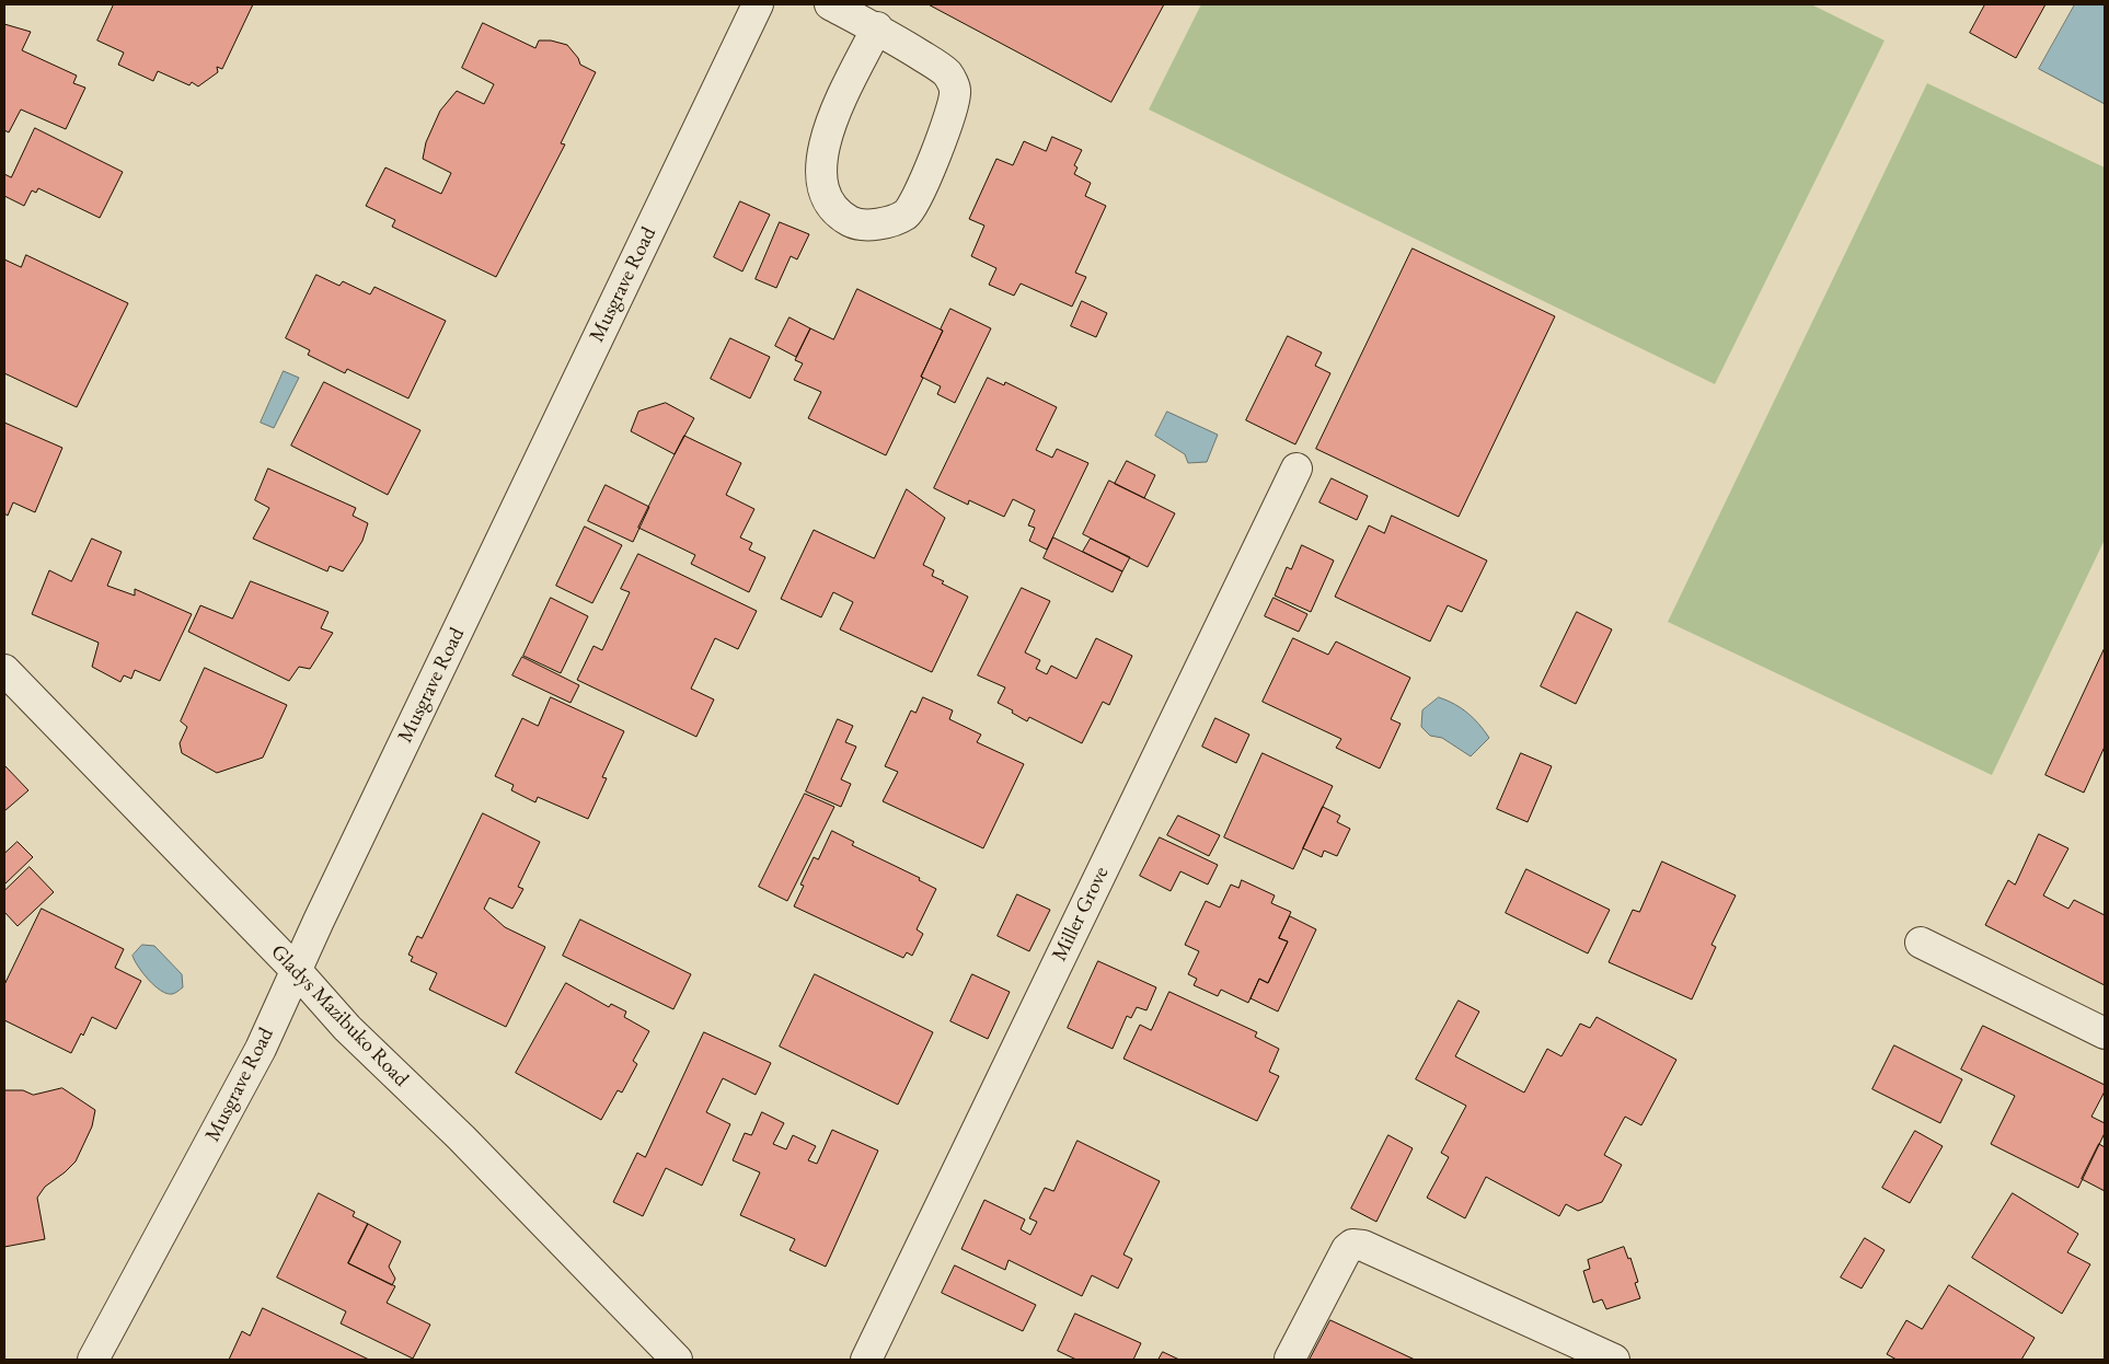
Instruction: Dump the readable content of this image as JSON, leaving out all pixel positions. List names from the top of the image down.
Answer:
{
  "streets": {
    "street": ["Musgrave Road", "Miller Grove", "Gladys Mazibuko Road"]
  },
  "crossings": [
    ["Musgrave Road", "Gladys Mazibuko Road"]
  ]
}
